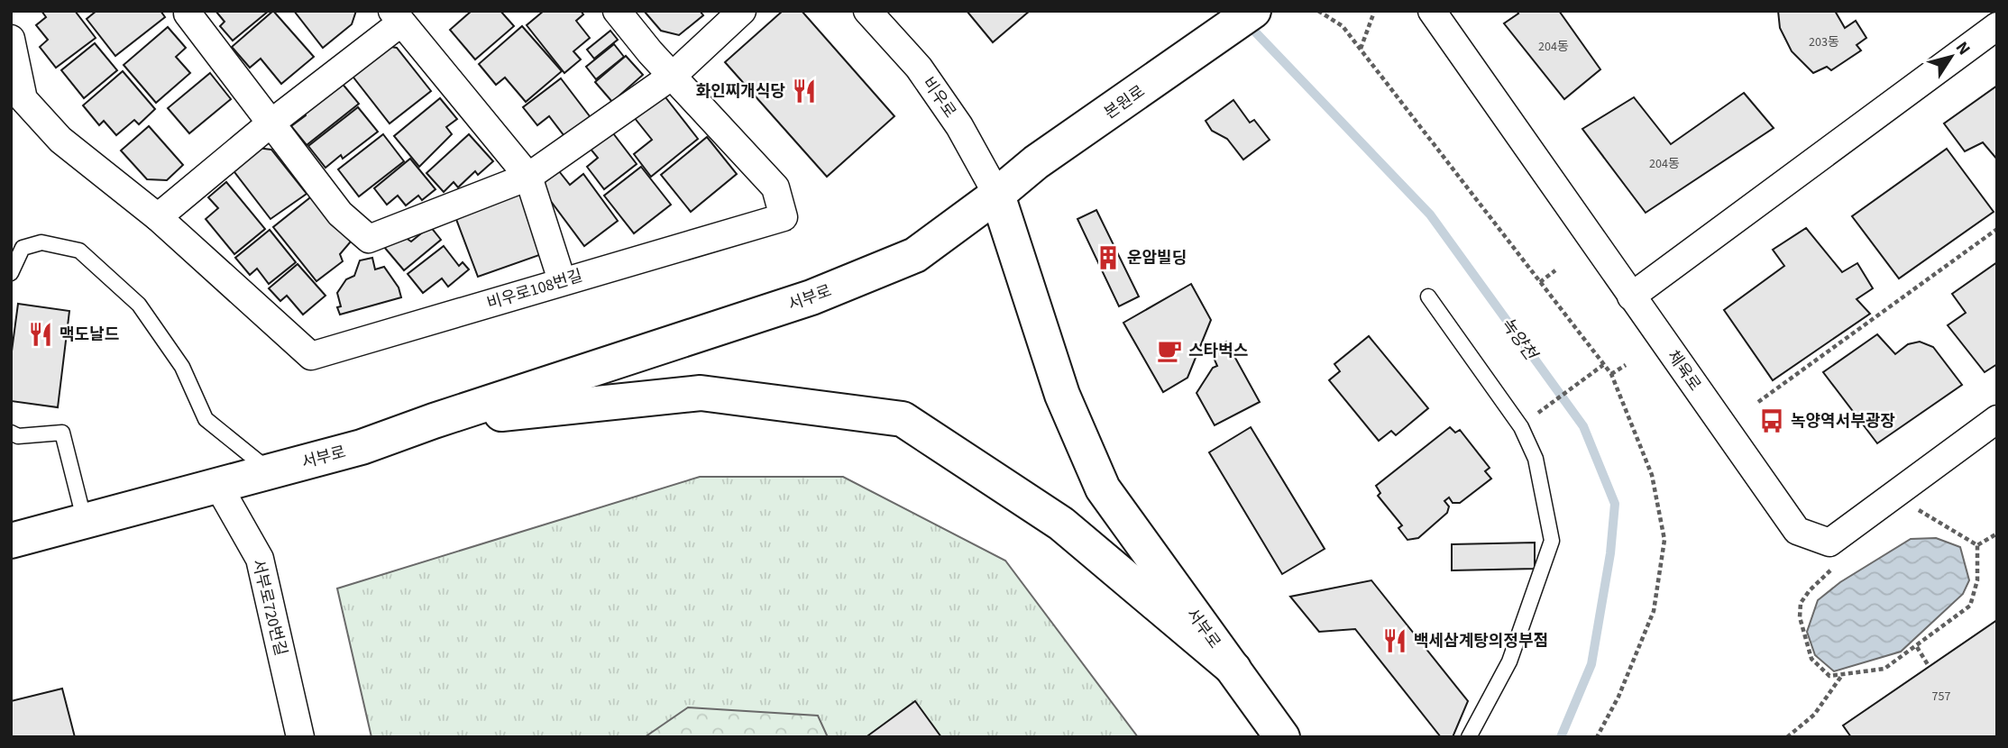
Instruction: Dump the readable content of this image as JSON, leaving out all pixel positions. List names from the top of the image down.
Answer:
{
  "streets": {
    "street": [
      "비우로",
      "본원로",
      "비우로108번길",
      "서부로",
      "체육로",
      "서부로720번길"
    ]
  },
  "crossings": [
    ["비우로", "본원로"],
    ["비우로", "서부로"],
    ["본원로", "서부로"],
    ["서부로", "서부로720번길"]
  ],
  "water": ["녹양천"],
  "places": {
    "restaurant": ["화인찌개식당", "맥도날드", "백세삼계탕의정부점"],
    "building": ["운암빌딩"],
    "cafe": ["스타벅스"],
    "bus stop": ["녹양역서부광장"]
  },
  "house_numbers": [
    "203동",
    "204동",
    "204동",
    "757"
  ],
  "north": "top right"
}
